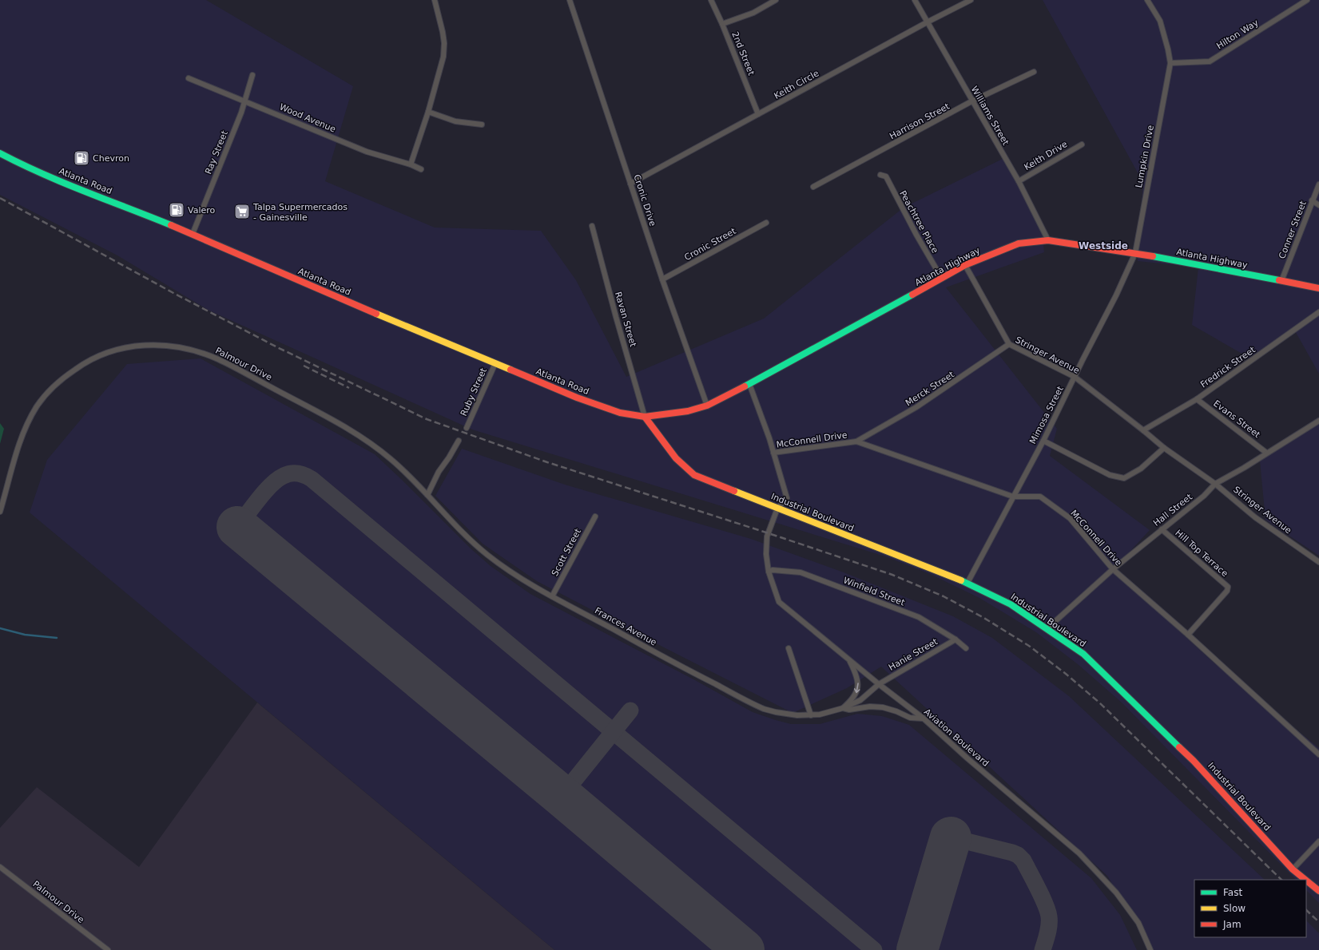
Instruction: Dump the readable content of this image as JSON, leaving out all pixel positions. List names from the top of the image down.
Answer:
{
  "streets": {
    "main road": ["Atlanta Road", "Atlanta Highway", "Industrial Boulevard"],
    "street": [
      "Hilton Way",
      "2nd Street",
      "Keith Circle",
      "Williams Street",
      "Wood Avenue",
      "Harrison Street",
      "Ray Street",
      "Keith Drive",
      "Lumpkin Drive",
      "Cronic Drive",
      "Peachtree Place",
      "Conner Street",
      "Cronic Street",
      "Ravan Street",
      "Stringer Avenue",
      "Palmour Drive",
      "Fredrick Street",
      "Merck Street",
      "Ruby Street",
      "Mimosa Street",
      "Evans Street",
      "McConnell Drive",
      "Hall Street",
      "Scott Street",
      "Hill Top Terrace",
      "Winfield Street",
      "Frances Avenue",
      "Hanie Street",
      "Aviation Boulevard"
    ]
  },
  "crossings": [
    ["Hilton Way", "Lumpkin Drive"],
    ["2nd Street", "Keith Circle"],
    ["Keith Circle", "Williams Street"],
    ["Keith Circle", "Cronic Drive"],
    ["Williams Street", "Harrison Street"],
    ["Williams Street", "Keith Drive"],
    ["Williams Street", "Atlanta Highway"],
    ["Wood Avenue", "Ray Street"],
    ["Ray Street", "Atlanta Road"],
    ["Lumpkin Drive", "Atlanta Highway"],
    ["Lumpkin Drive", "Mimosa Street"],
    ["Atlanta Road", "Atlanta Highway"],
    ["Atlanta Road", "Ravan Street"],
    ["Atlanta Road", "Ruby Street"],
    ["Atlanta Road", "Industrial Boulevard"],
    ["Cronic Drive", "Cronic Street"],
    ["Cronic Drive", "Atlanta Highway"],
    ["Peachtree Place", "Atlanta Highway"],
    ["Conner Street", "Atlanta Highway"],
    ["Atlanta Highway", "Ravan Street"],
    ["Atlanta Highway", "Stringer Avenue"],
    ["Atlanta Highway", "Mimosa Street"],
    ["Atlanta Highway", "Industrial Boulevard"],
    ["Ravan Street", "Industrial Boulevard"],
    ["Stringer Avenue", "Fredrick Street"],
    ["Stringer Avenue", "Merck Street"],
    ["Stringer Avenue", "Mimosa Street"],
    ["Stringer Avenue", "Hall Street"],
    ["Palmour Drive", "Frances Avenue"],
    ["Fredrick Street", "Evans Street"],
    ["Merck Street", "McConnell Drive"],
    ["Mimosa Street", "McConnell Drive"],
    ["Mimosa Street", "Industrial Boulevard"],
    ["Evans Street", "Hall Street"],
    ["McConnell Drive", "Hall Street"],
    ["McConnell Drive", "Industrial Boulevard"],
    ["McConnell Drive", "Hill Top Terrace"],
    ["McConnell Drive", "Aviation Boulevard"],
    ["Hall Street", "Industrial Boulevard"],
    ["Hall Street", "Hill Top Terrace"],
    ["Industrial Boulevard", "Aviation Boulevard"],
    ["Scott Street", "Frances Avenue"],
    ["Winfield Street", "Hanie Street"],
    ["Winfield Street", "Aviation Boulevard"],
    ["Frances Avenue", "Hanie Street"],
    ["Frances Avenue", "Aviation Boulevard"],
    ["Hanie Street", "Aviation Boulevard"]
  ],
  "districts": ["Westside"],
  "places": {
    "fuel station": ["Chevron", "Valero"],
    "supermarket": ["Talpa Supermercados - Gainesville"]
  },
  "legend": ["Fast", "Slow", "Jam"]
}
